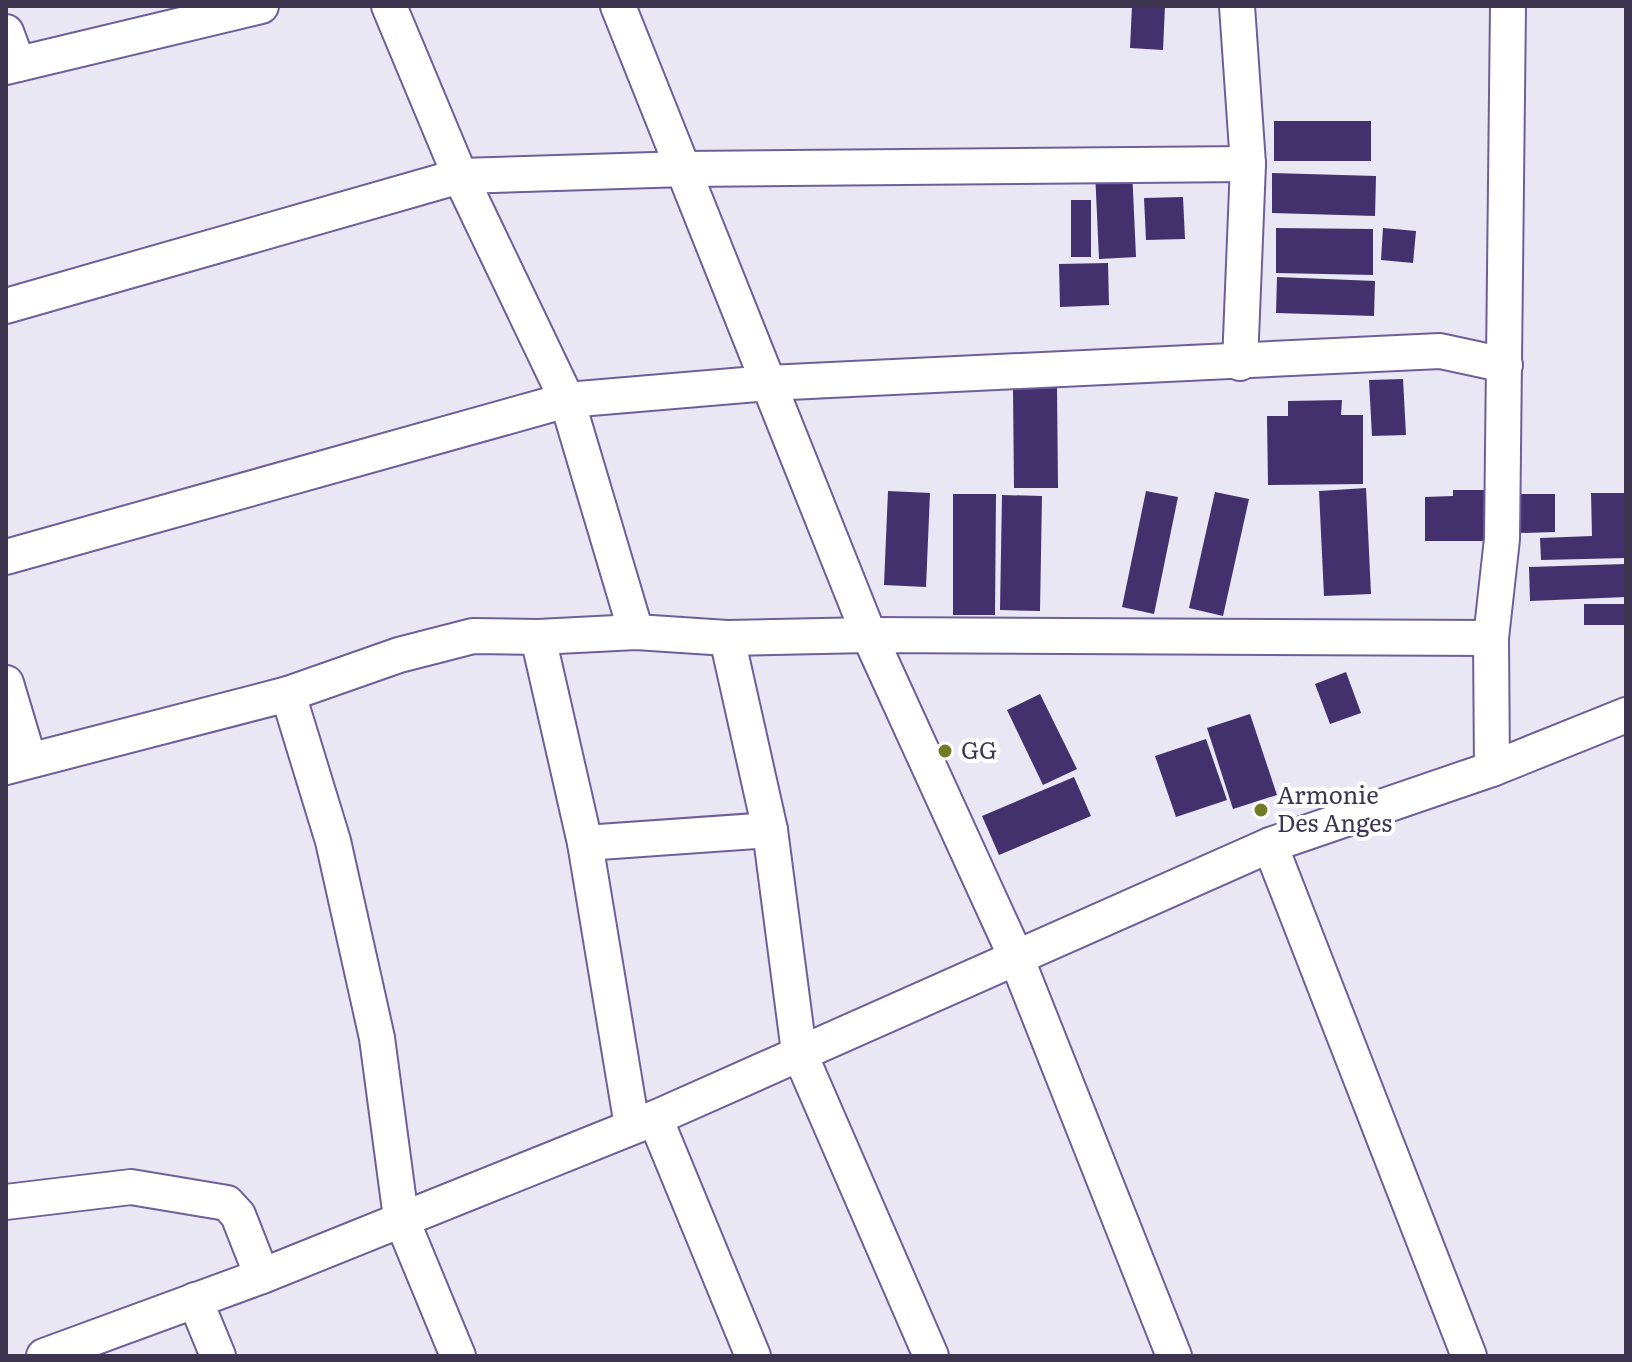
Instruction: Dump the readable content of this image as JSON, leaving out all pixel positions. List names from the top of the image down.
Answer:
{
  "places": ["GG", "Armonie Des Anges"]
}
